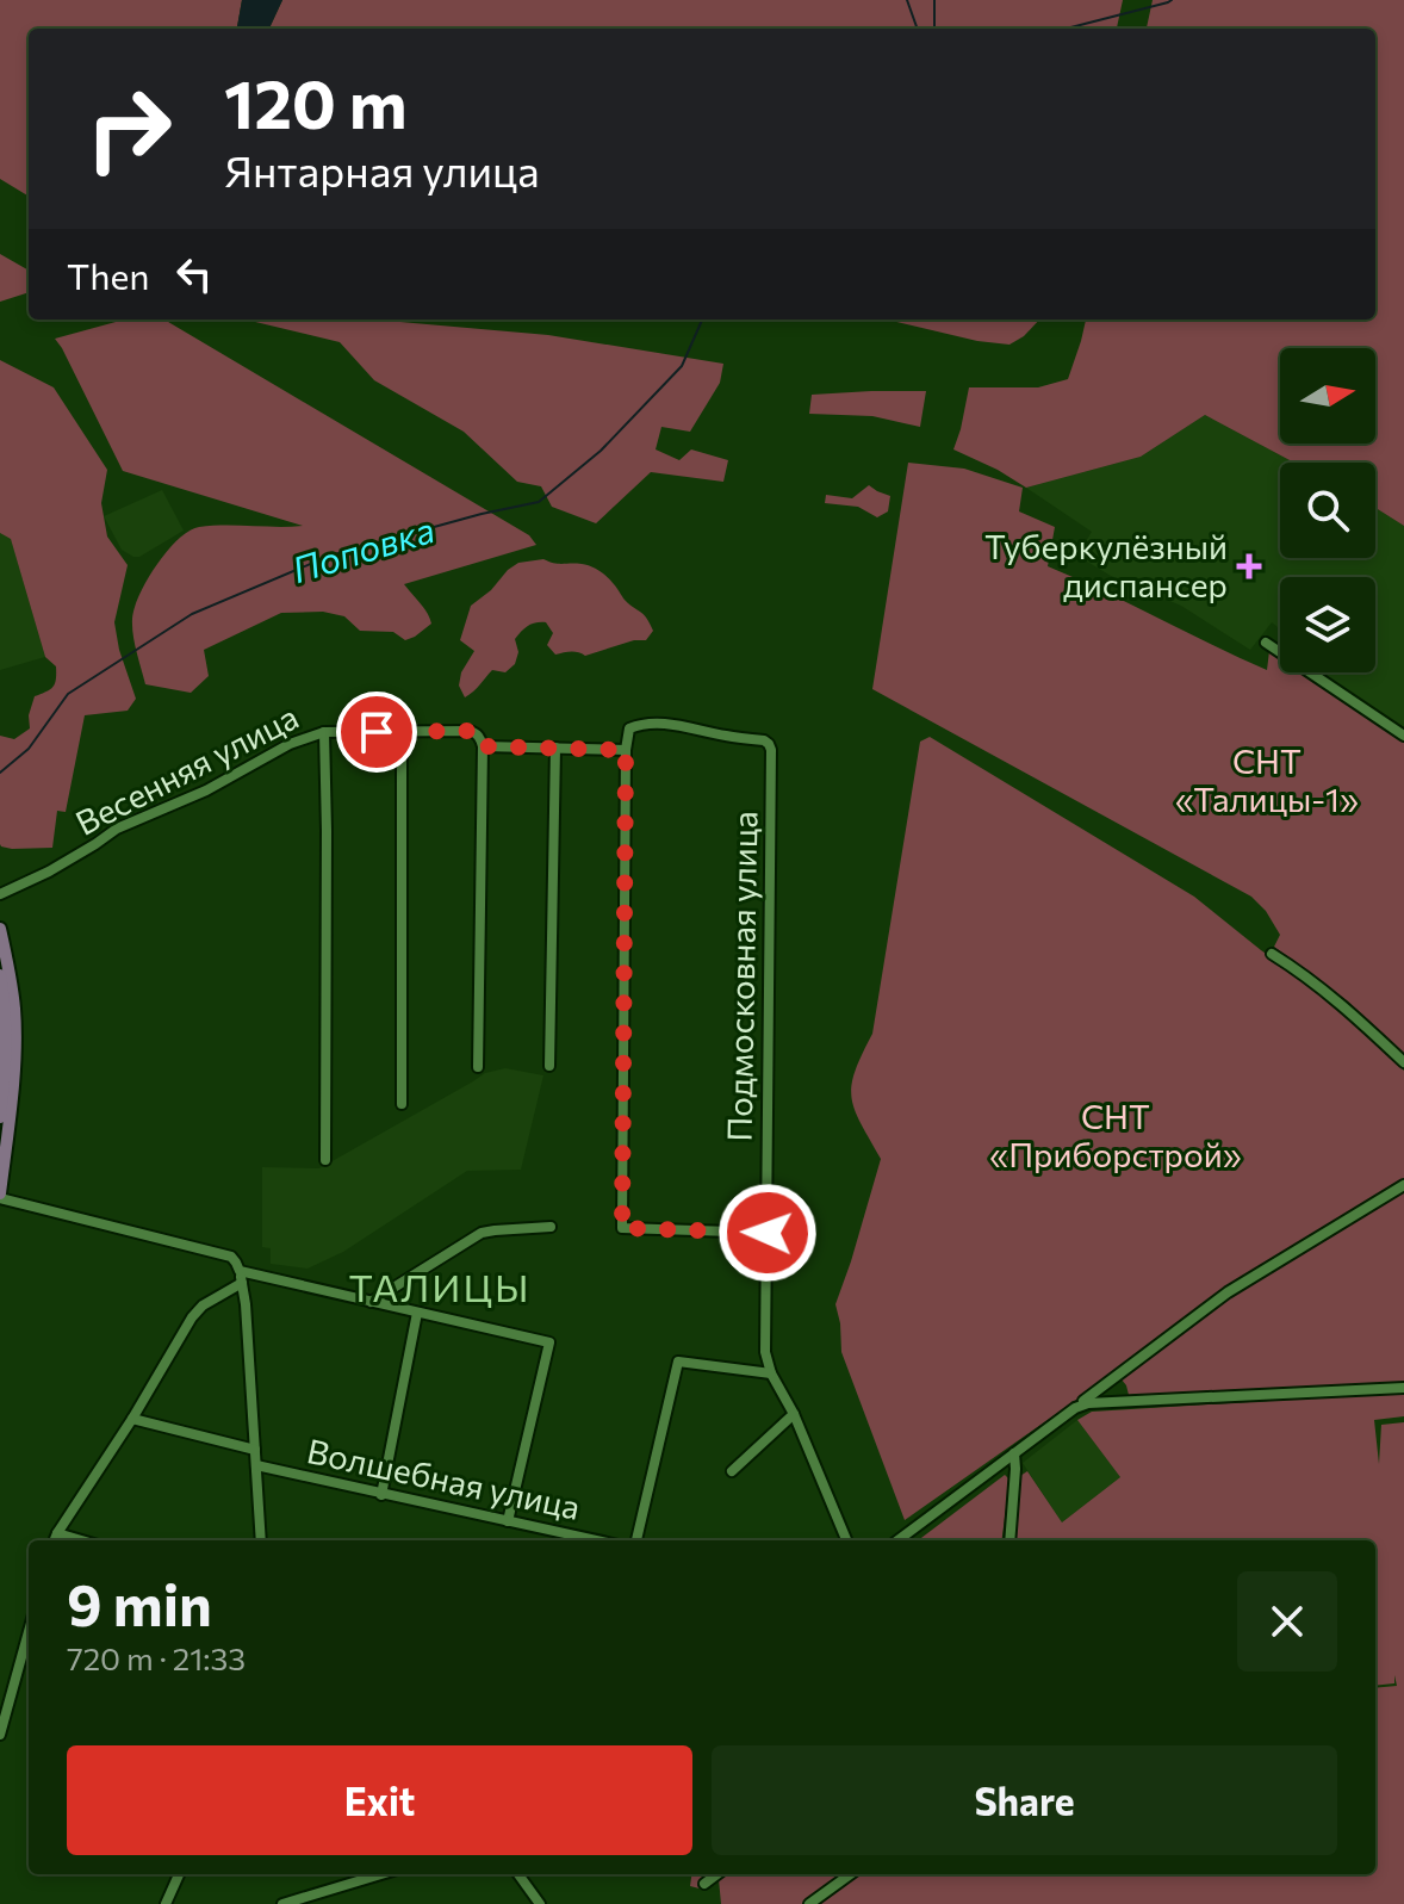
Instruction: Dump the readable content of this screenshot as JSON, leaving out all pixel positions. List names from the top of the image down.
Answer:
{
  "streets": {
    "street": ["Весенняя улица", "Подмосковная улица", "Волшебная улица"]
  },
  "crossings": [
    ["Весенняя улица", "Подмосковная улица"]
  ],
  "districts": ["ТАЛИЦЫ"],
  "water": ["Поповка"],
  "parks": ["СНТ «Талицы-1»", "СНТ «Приборстрой»"],
  "places": {
    "health": ["Туберкулёзный диспансер"]
  },
  "north": "right",
  "page": {
    "turn": ["120 m", "Янтарная улица"],
    "then": "Then",
    "heading": ["9 min", "720 m · 21:33"],
    "buttons": ["Exit", "Share"]
  }
}
